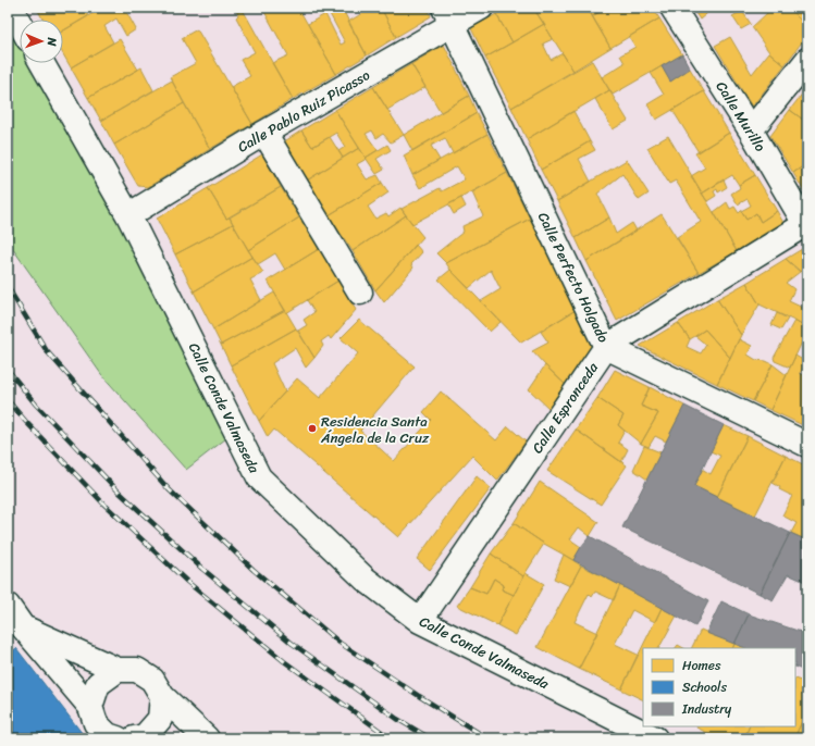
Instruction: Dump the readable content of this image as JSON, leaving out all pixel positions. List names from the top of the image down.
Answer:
{
  "streets": {
    "main road": [
      "Calle Pablo Ruiz Picasso",
      "Calle Murillo",
      "Calle Perfecto Holgado",
      "Calle Conde Valmaseda",
      "Calle Espronceda"
    ]
  },
  "crossings": [
    ["Calle Pablo Ruiz Picasso", "Calle Perfecto Holgado"],
    ["Calle Pablo Ruiz Picasso", "Calle Conde Valmaseda"],
    ["Calle Murillo", "Calle Espronceda"],
    ["Calle Perfecto Holgado", "Calle Espronceda"],
    ["Calle Conde Valmaseda", "Calle Espronceda"]
  ],
  "places": ["Residencia Santa Ángela de la Cruz"],
  "legend": ["Homes", "Schools", "Industry"],
  "north": "right"
}
